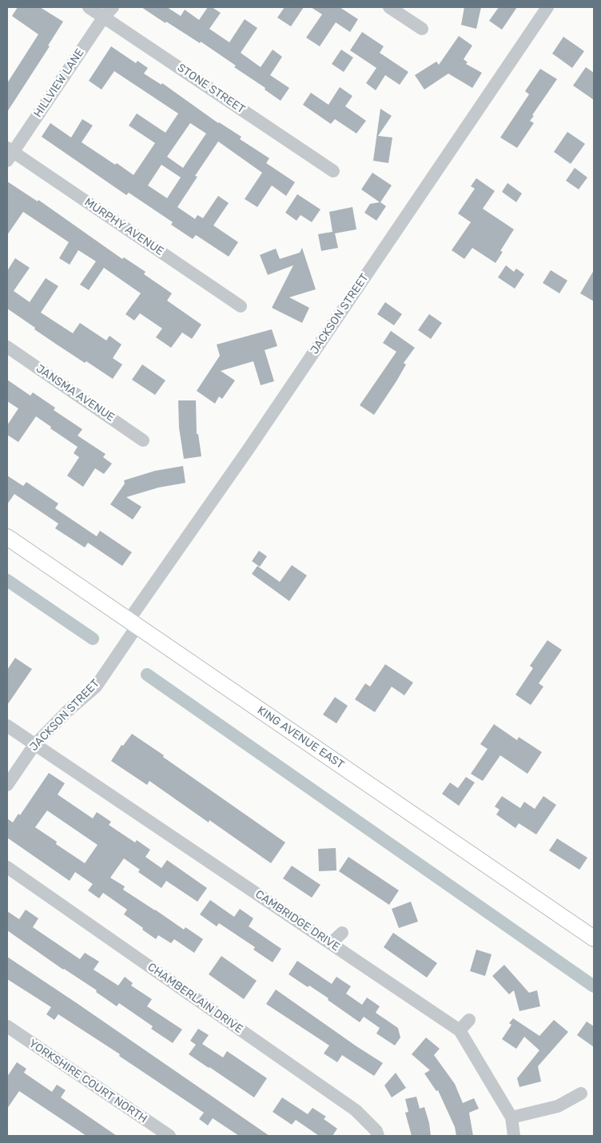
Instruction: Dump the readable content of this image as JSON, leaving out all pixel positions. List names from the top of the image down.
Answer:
{
  "streets": {
    "main road": ["KING AVENUE EAST"],
    "street": [
      "HILLVIEW LANE",
      "STONE STREET",
      "MURPHY AVENUE",
      "JACKSON STREET",
      "JANSMA AVENUE",
      "CAMBRIDGE DRIVE",
      "CHAMBERLAIN DRIVE",
      "YORKSHIRE COURT NORTH"
    ]
  },
  "crossings": [
    ["HILLVIEW LANE", "STONE STREET"],
    ["HILLVIEW LANE", "MURPHY AVENUE"],
    ["JACKSON STREET", "KING AVENUE EAST"],
    ["JACKSON STREET", "CAMBRIDGE DRIVE"]
  ]
}
